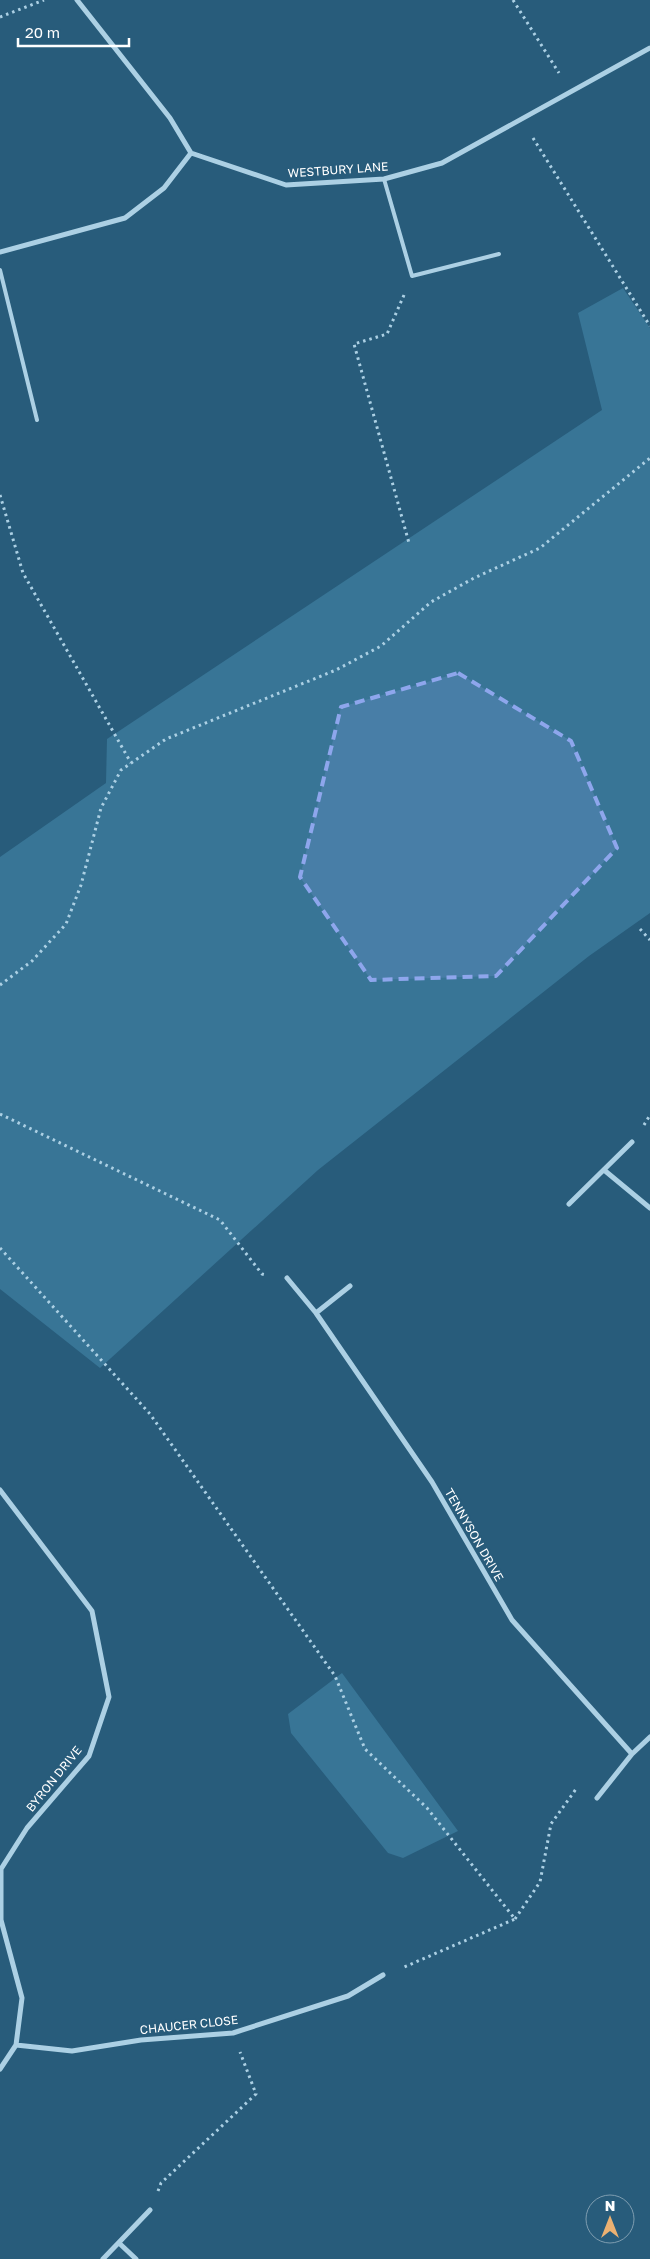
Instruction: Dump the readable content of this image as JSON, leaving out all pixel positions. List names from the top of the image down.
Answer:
{
  "streets": {
    "street": [
      "WESTBURY LANE",
      "TENNYSON DRIVE",
      "BYRON DRIVE",
      "CHAUCER CLOSE"
    ]
  },
  "crossings": [
    ["BYRON DRIVE", "CHAUCER CLOSE"]
  ],
  "scale_bar": "20 m",
  "north": "top"
}
